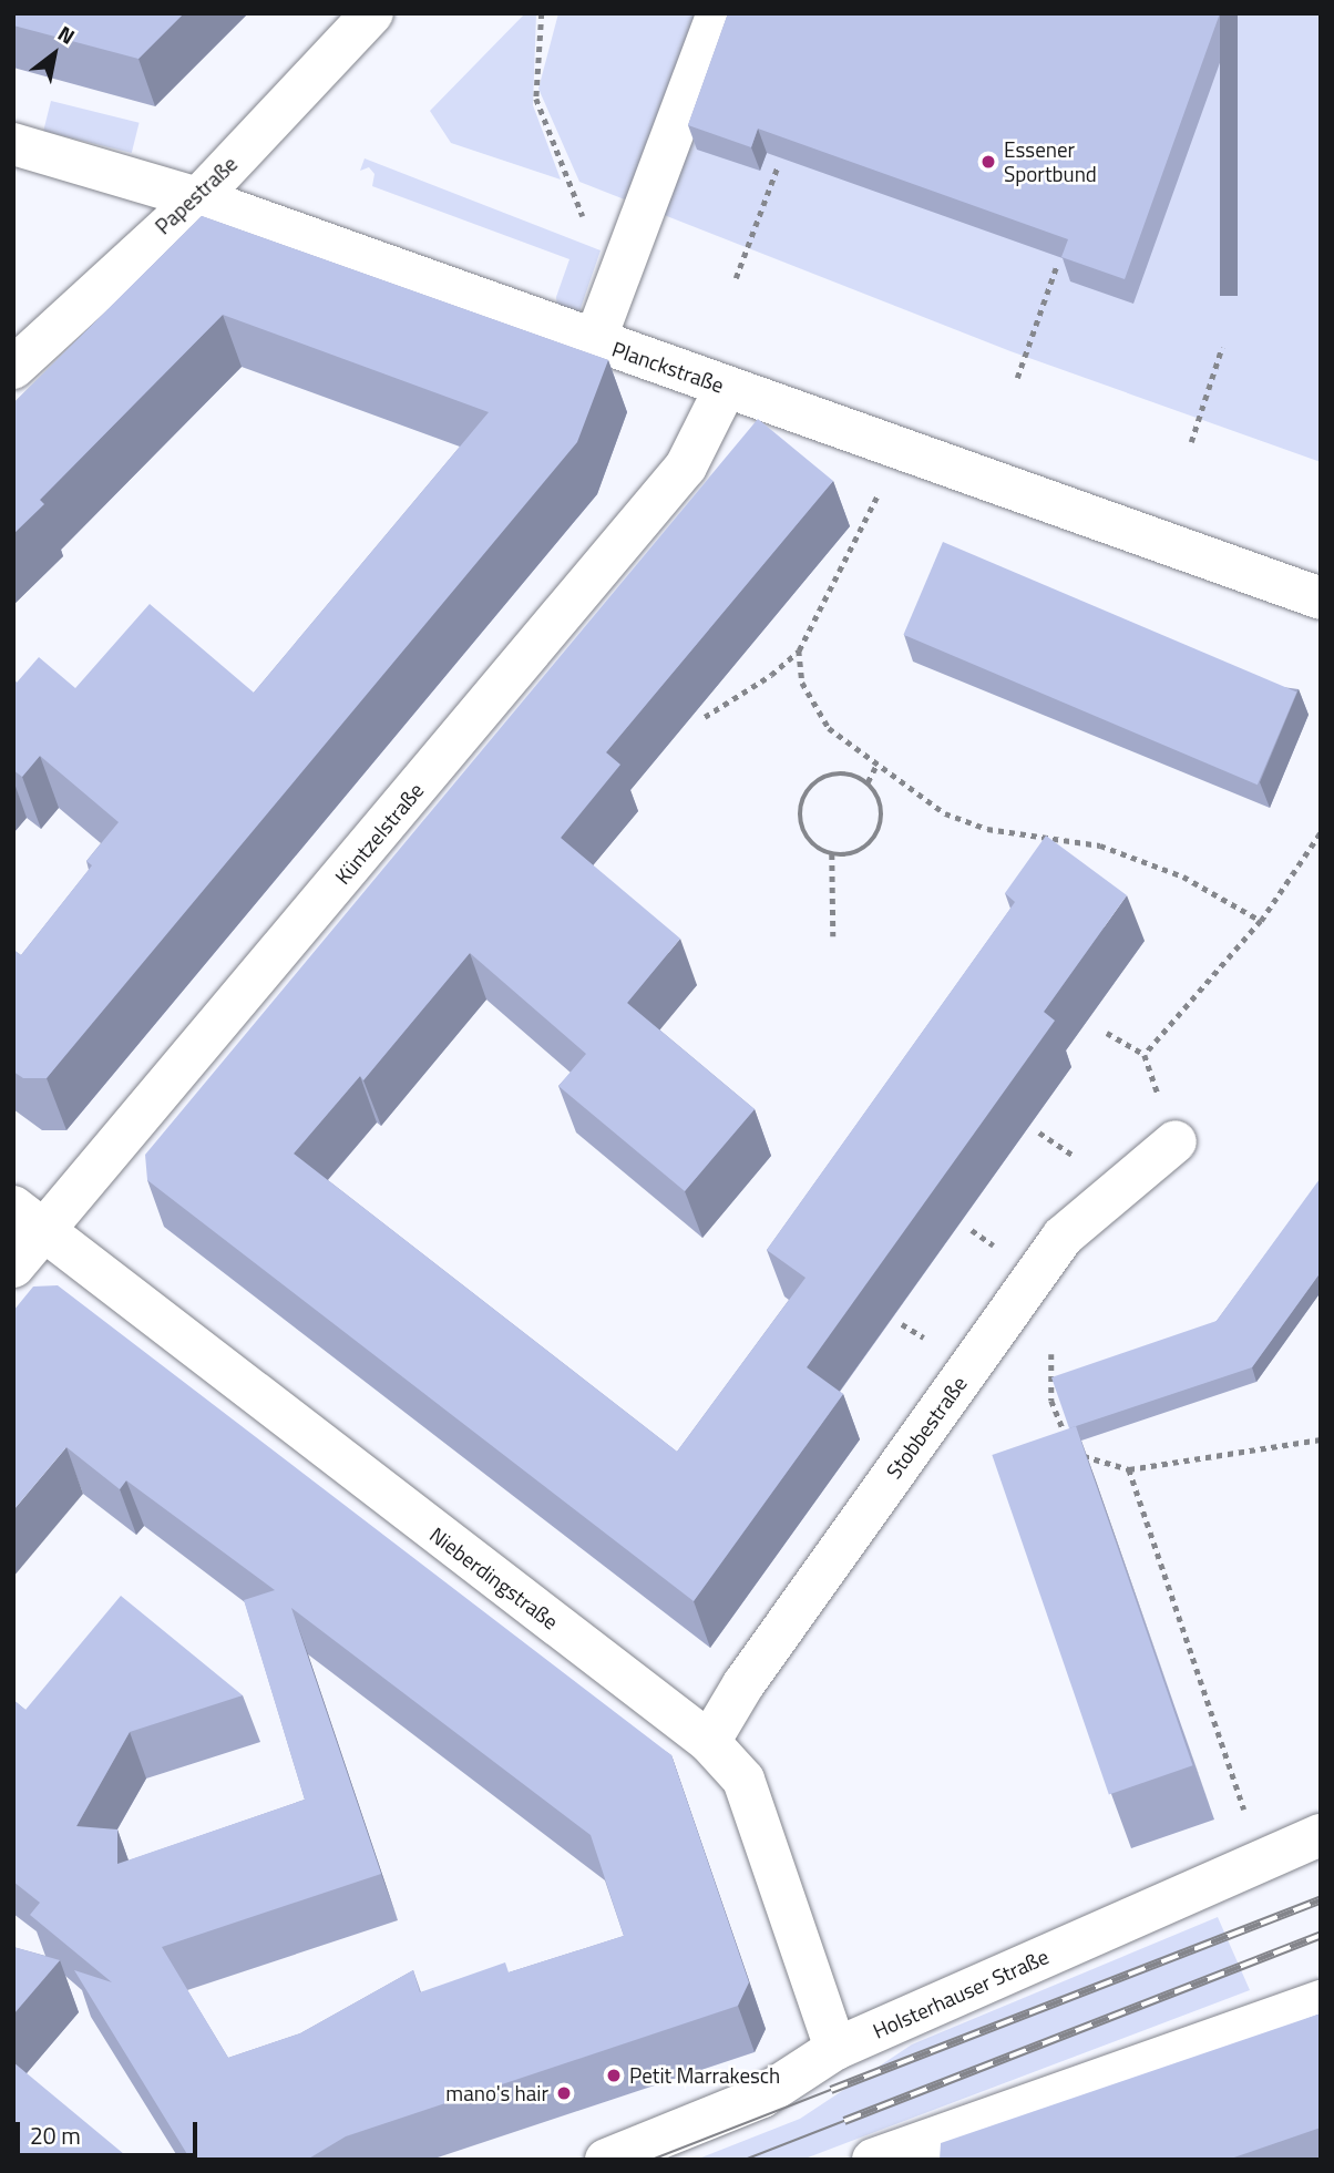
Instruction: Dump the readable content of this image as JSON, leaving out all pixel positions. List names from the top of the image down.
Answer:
{
  "streets": {
    "street": [
      "Papestraße",
      "Planckstraße",
      "Küntzelstraße",
      "Stobbestraße",
      "Nieberdingstraße",
      "Holsterhauser Straße"
    ]
  },
  "crossings": [
    ["Papestraße", "Planckstraße"],
    ["Planckstraße", "Küntzelstraße"],
    ["Küntzelstraße", "Nieberdingstraße"],
    ["Stobbestraße", "Nieberdingstraße"],
    ["Nieberdingstraße", "Holsterhauser Straße"]
  ],
  "places": ["Essener Sportbund", "Petit Marrakesch", "mano's hair"],
  "scale_bar": "20 m",
  "north": "top right"
}
